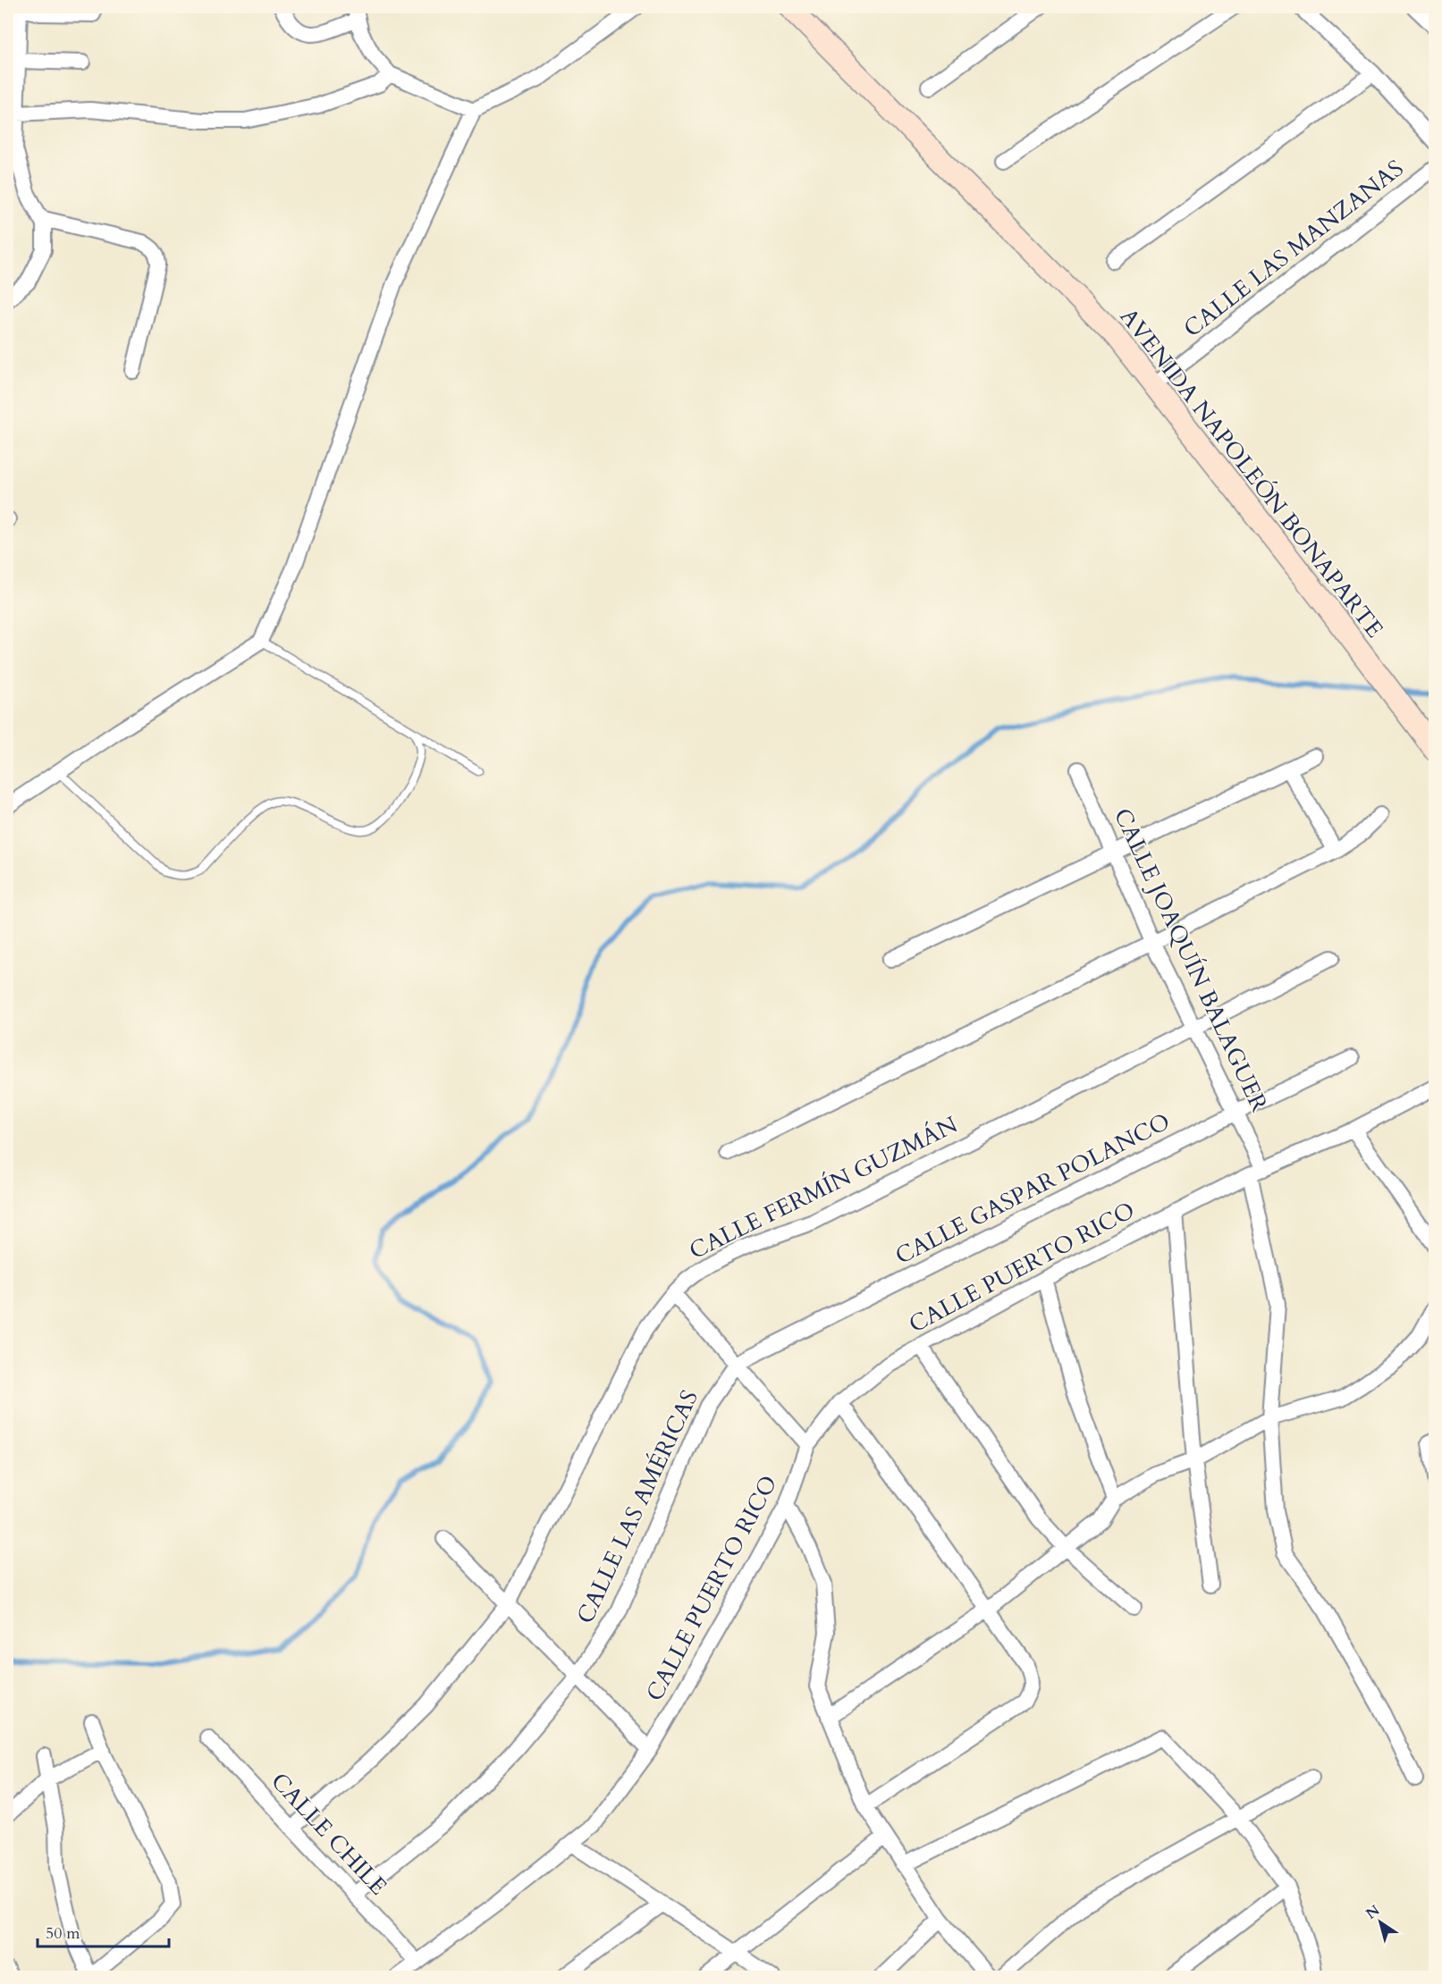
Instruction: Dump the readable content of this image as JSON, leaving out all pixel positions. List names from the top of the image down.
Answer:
{
  "streets": {
    "main road": ["AVENIDA NAPOLEÓN BONAPARTE"],
    "street": [
      "CALLE LAS MANZANAS",
      "CALLE JOAQUÍN BALAGUER",
      "CALLE FERMÍN GUZMÁN",
      "CALLE GASPAR POLANCO",
      "CALLE PUERTO RICO",
      "CALLE LAS AMÉRICAS",
      "CALLE CHILE"
    ]
  },
  "crossings": [
    ["CALLE LAS MANZANAS", "AVENIDA NAPOLEÓN BONAPARTE"],
    ["CALLE JOAQUÍN BALAGUER", "CALLE FERMÍN GUZMÁN"],
    ["CALLE JOAQUÍN BALAGUER", "CALLE GASPAR POLANCO"],
    ["CALLE JOAQUÍN BALAGUER", "CALLE PUERTO RICO"],
    ["CALLE FERMÍN GUZMÁN", "CALLE CHILE"],
    ["CALLE GASPAR POLANCO", "CALLE LAS AMÉRICAS"],
    ["CALLE PUERTO RICO", "CALLE CHILE"],
    ["CALLE LAS AMÉRICAS", "CALLE CHILE"]
  ],
  "scale_bar": "50 m",
  "north": "top left"
}
